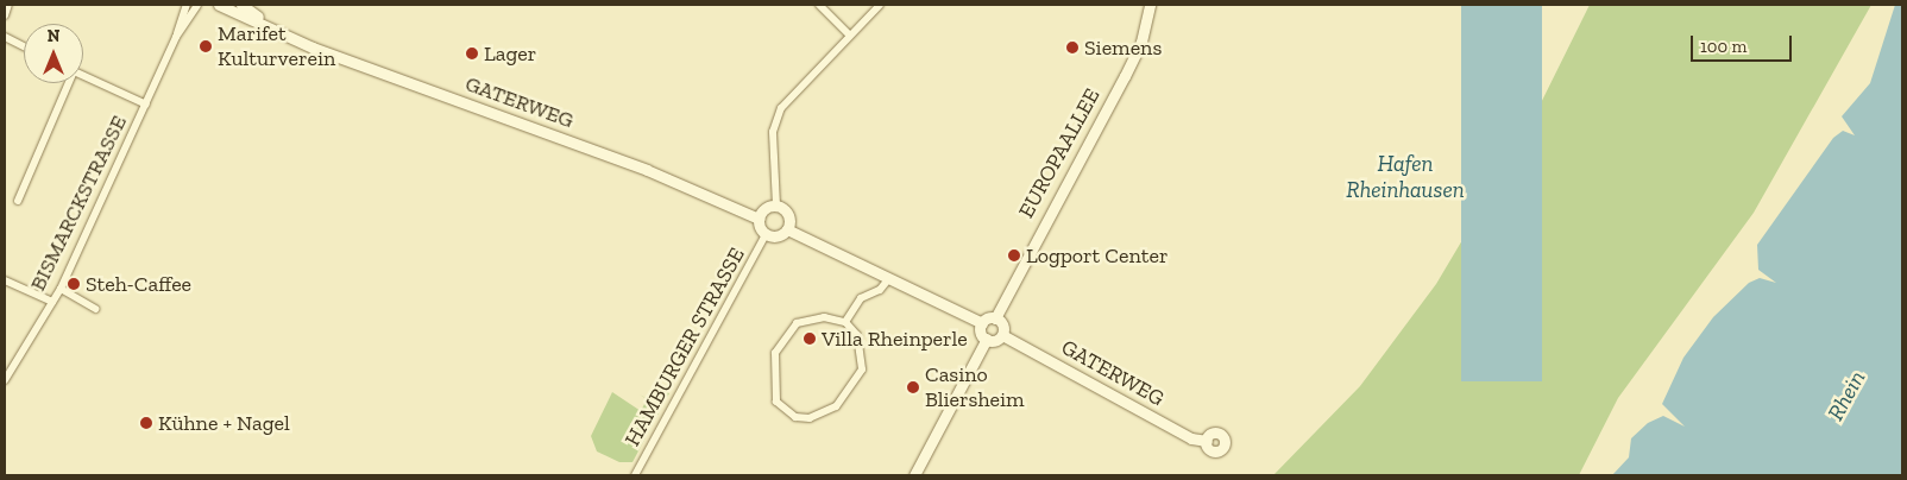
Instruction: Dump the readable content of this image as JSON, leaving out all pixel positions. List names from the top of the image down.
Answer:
{
  "streets": {
    "main road": ["GATERWEG", "EUROPAALLEE"],
    "street": ["BISMARCKSTRASSE", "HAMBURGER STRASSE"]
  },
  "crossings": [
    ["GATERWEG", "HAMBURGER STRASSE"]
  ],
  "water": ["Hafen Rheinhausen", "Rhein"],
  "places": [
    "Marifet Kulturverein",
    "Siemens",
    "Lager",
    "Logport Center",
    "Steh-Caffee",
    "Villa Rheinperle",
    "Casino Bliersheim",
    "Kühne + Nagel"
  ],
  "scale_bar": "100 m",
  "north": "top"
}
